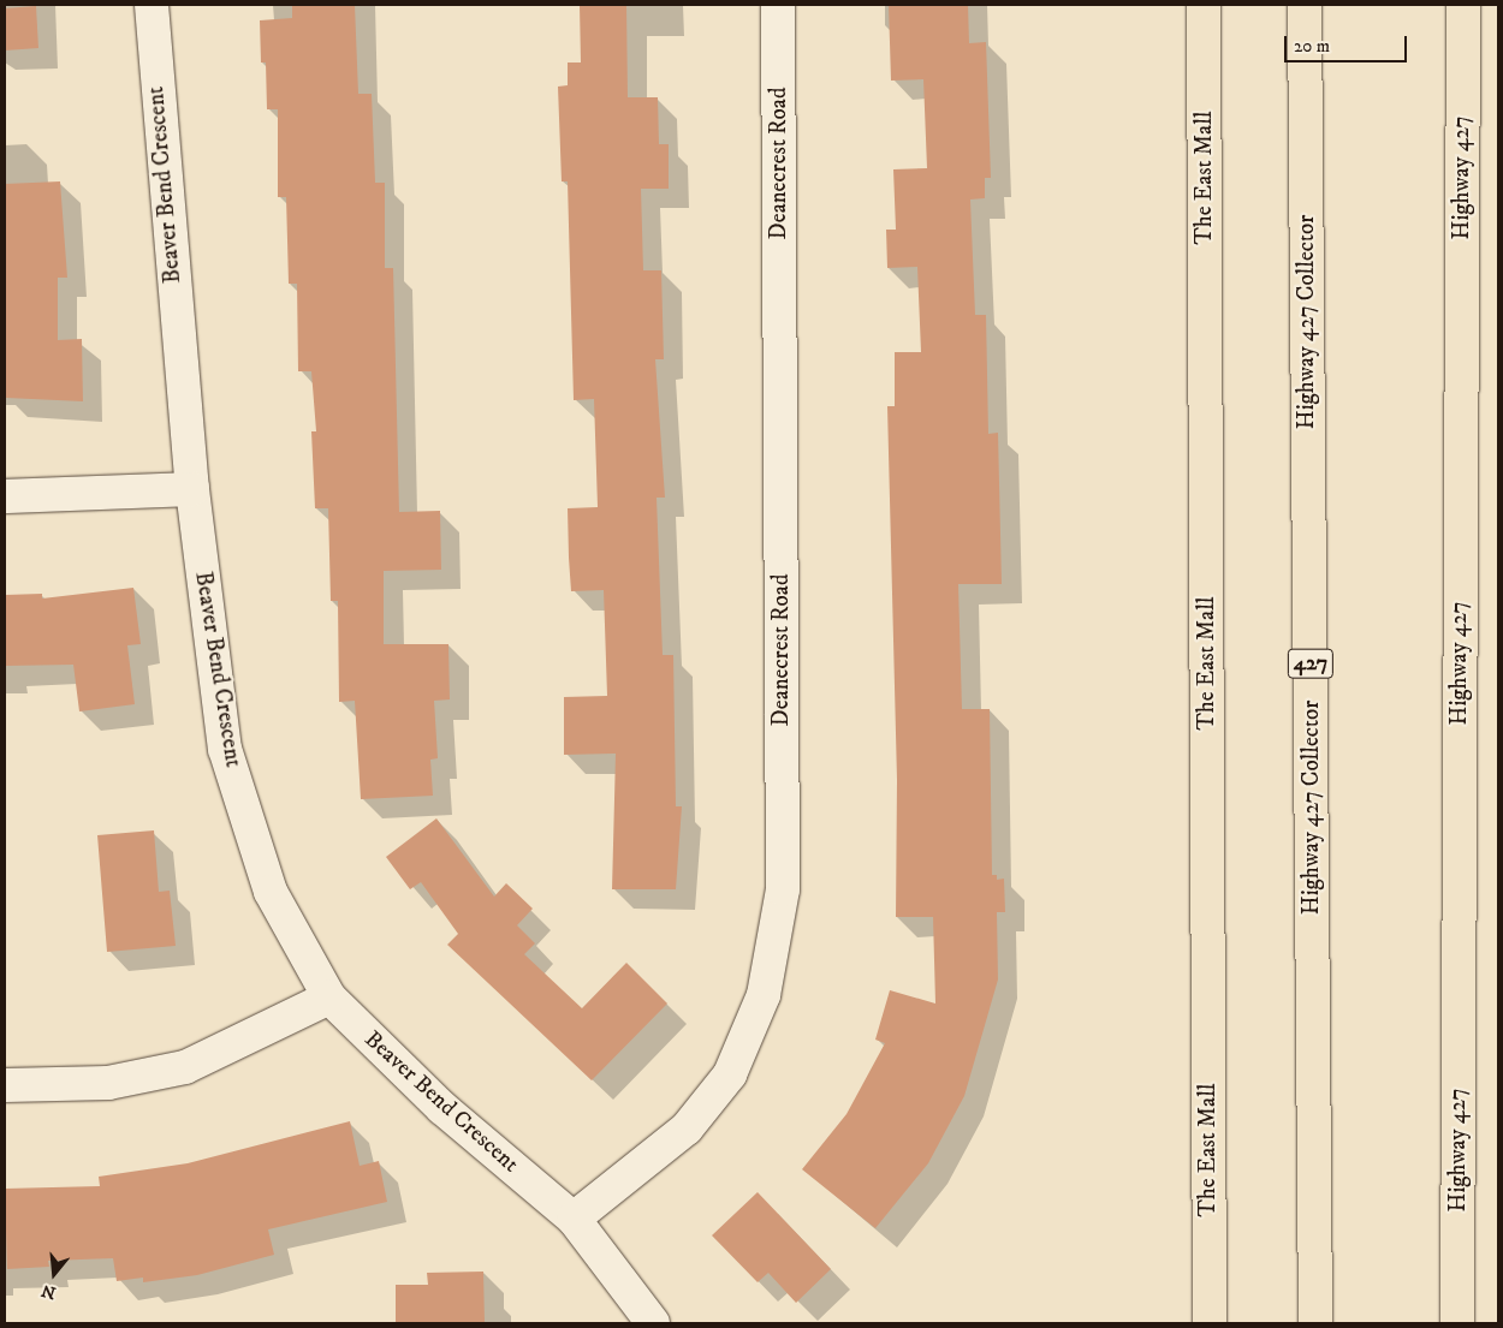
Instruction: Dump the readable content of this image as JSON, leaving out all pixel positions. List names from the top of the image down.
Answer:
{
  "streets": {
    "main road": [
      "The East Mall",
      "Highway 427",
      "Highway 427 Collector",
      "427"
    ],
    "street": ["Deanecrest Road", "Beaver Bend Crescent"]
  },
  "crossings": [
    ["Deanecrest Road", "Beaver Bend Crescent"]
  ],
  "scale_bar": "20 m",
  "north": "bottom"
}
